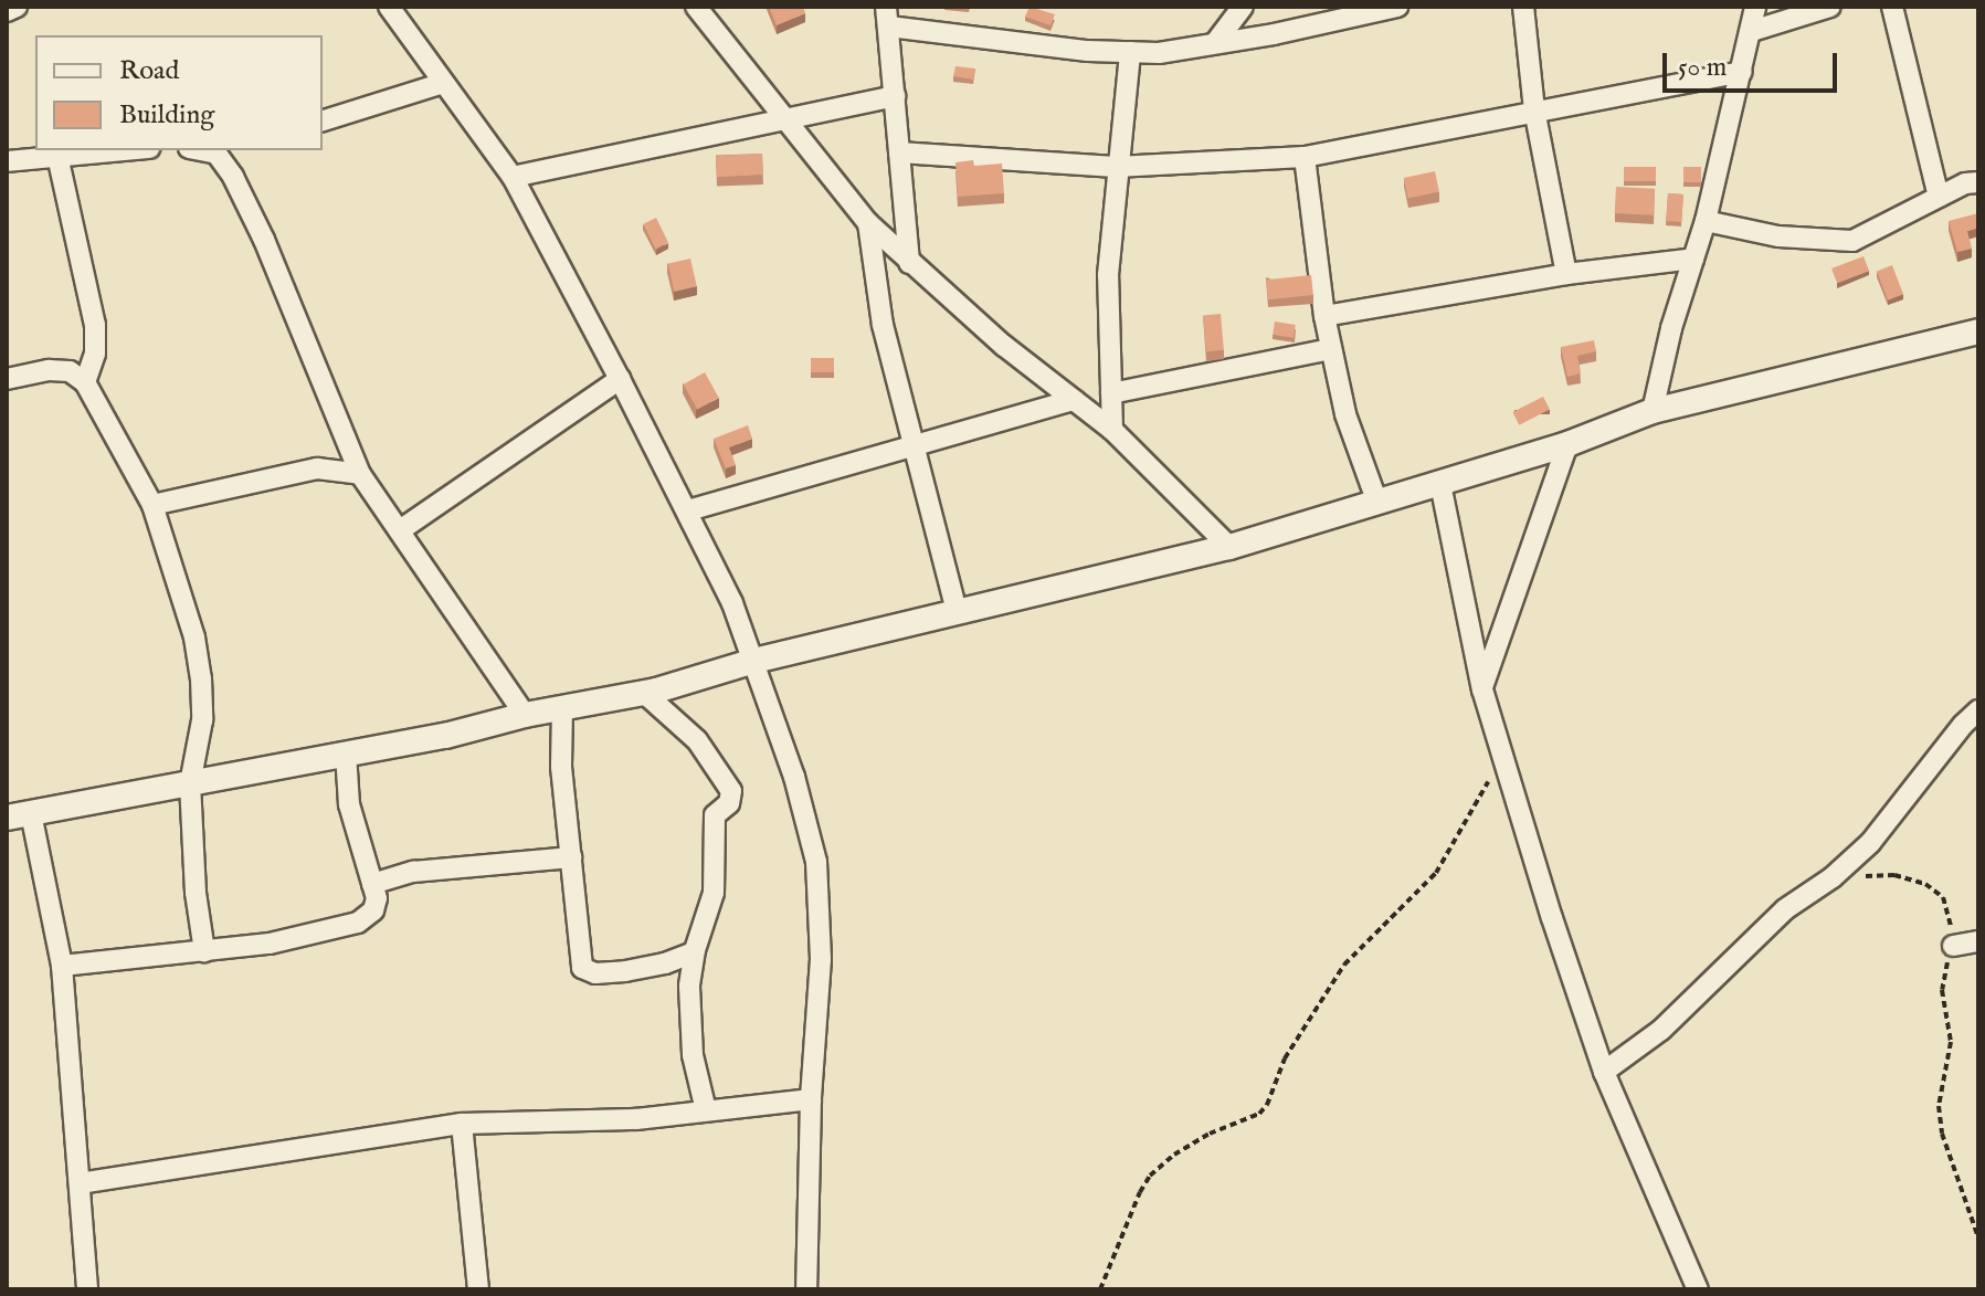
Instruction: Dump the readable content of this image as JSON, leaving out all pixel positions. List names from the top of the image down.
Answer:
{
  "legend": ["Road", "Building"],
  "scale_bar": "50 m"
}
